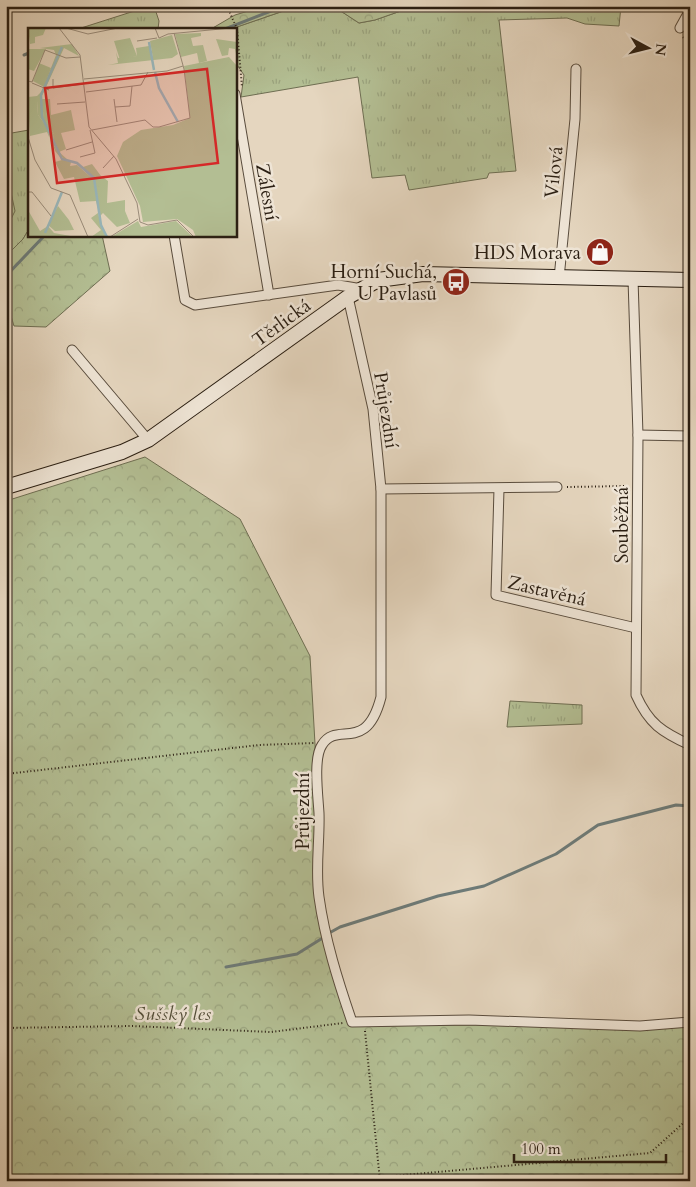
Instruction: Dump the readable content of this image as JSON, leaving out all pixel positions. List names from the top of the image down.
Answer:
{
  "streets": {
    "main road": ["Těrlická"],
    "street": [
      "Vilová",
      "Zálesní",
      "Průjezdní",
      "Souběžná",
      "Zastavěná"
    ]
  },
  "crossings": [
    ["Vilová", "Těrlická"],
    ["Těrlická", "Průjezdní"],
    ["Těrlická", "Souběžná"],
    ["Souběžná", "Zastavěná"]
  ],
  "parks": ["Sušský les"],
  "places": {
    "shop": ["HDS Morava"],
    "bus stop": ["Horní Suchá, U Pavlasů"]
  },
  "scale_bar": "100 m",
  "north": "right"
}
